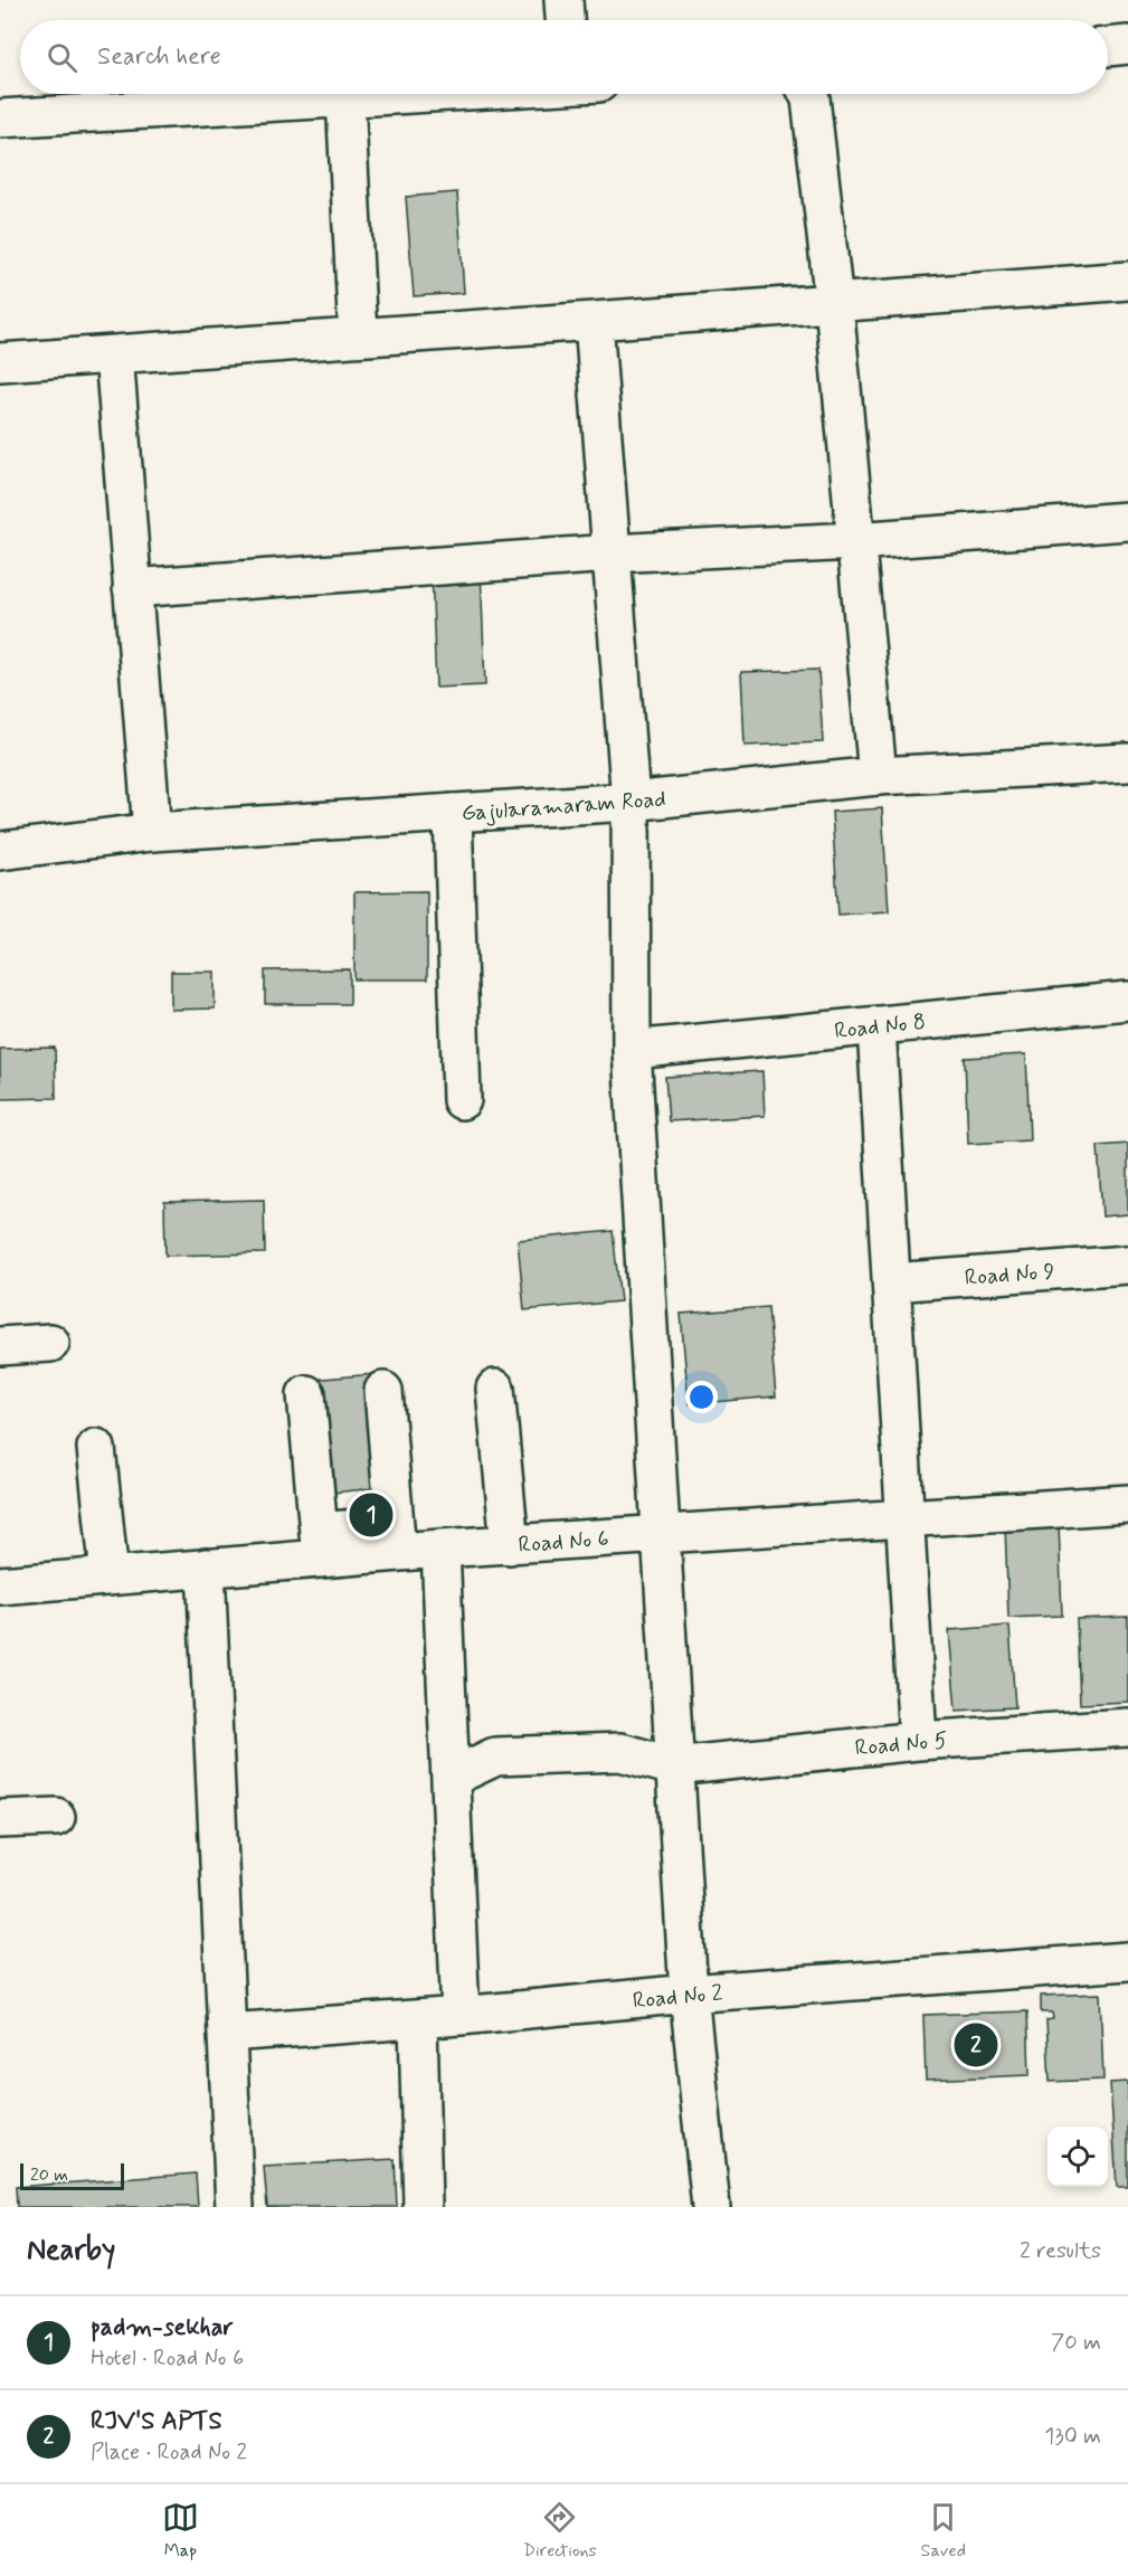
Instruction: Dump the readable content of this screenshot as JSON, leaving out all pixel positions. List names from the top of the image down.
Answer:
{
  "streets": {
    "street": [
      "Gajularamaram Road",
      "Road No 8",
      "Road No 9",
      "Road No 6",
      "Road No 5",
      "Road No 2"
    ]
  },
  "scale_bar": "20 m",
  "page": {
    "search": "Search here",
    "pins": ["1", "2"],
    "scale": "20 m",
    "heading": ["Nearby", "2 results"],
    "list": [
      {
        "mark": "1",
        "name": "padm-sekhar",
        "note": "Hotel · Road No 6",
        "value": "70 m"
      },
      {
        "mark": "2",
        "name": "RJV'S APTS",
        "note": "Place · Road No 2",
        "value": "130 m"
      }
    ],
    "nav": ["Map", "Directions", "Saved"]
  }
}
